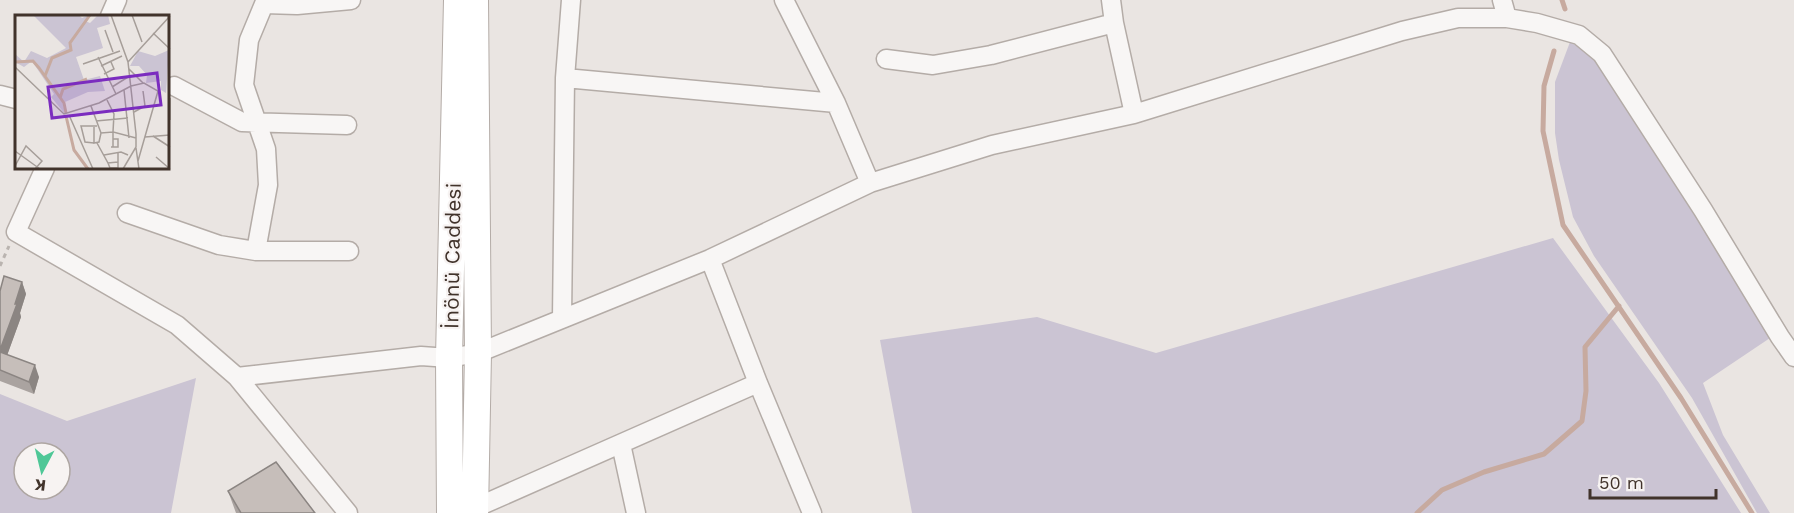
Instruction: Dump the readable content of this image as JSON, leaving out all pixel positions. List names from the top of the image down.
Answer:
{
  "streets": {
    "main road": ["İnönü Caddesi"]
  },
  "scale_bar": "50 m",
  "north": "bottom"
}
